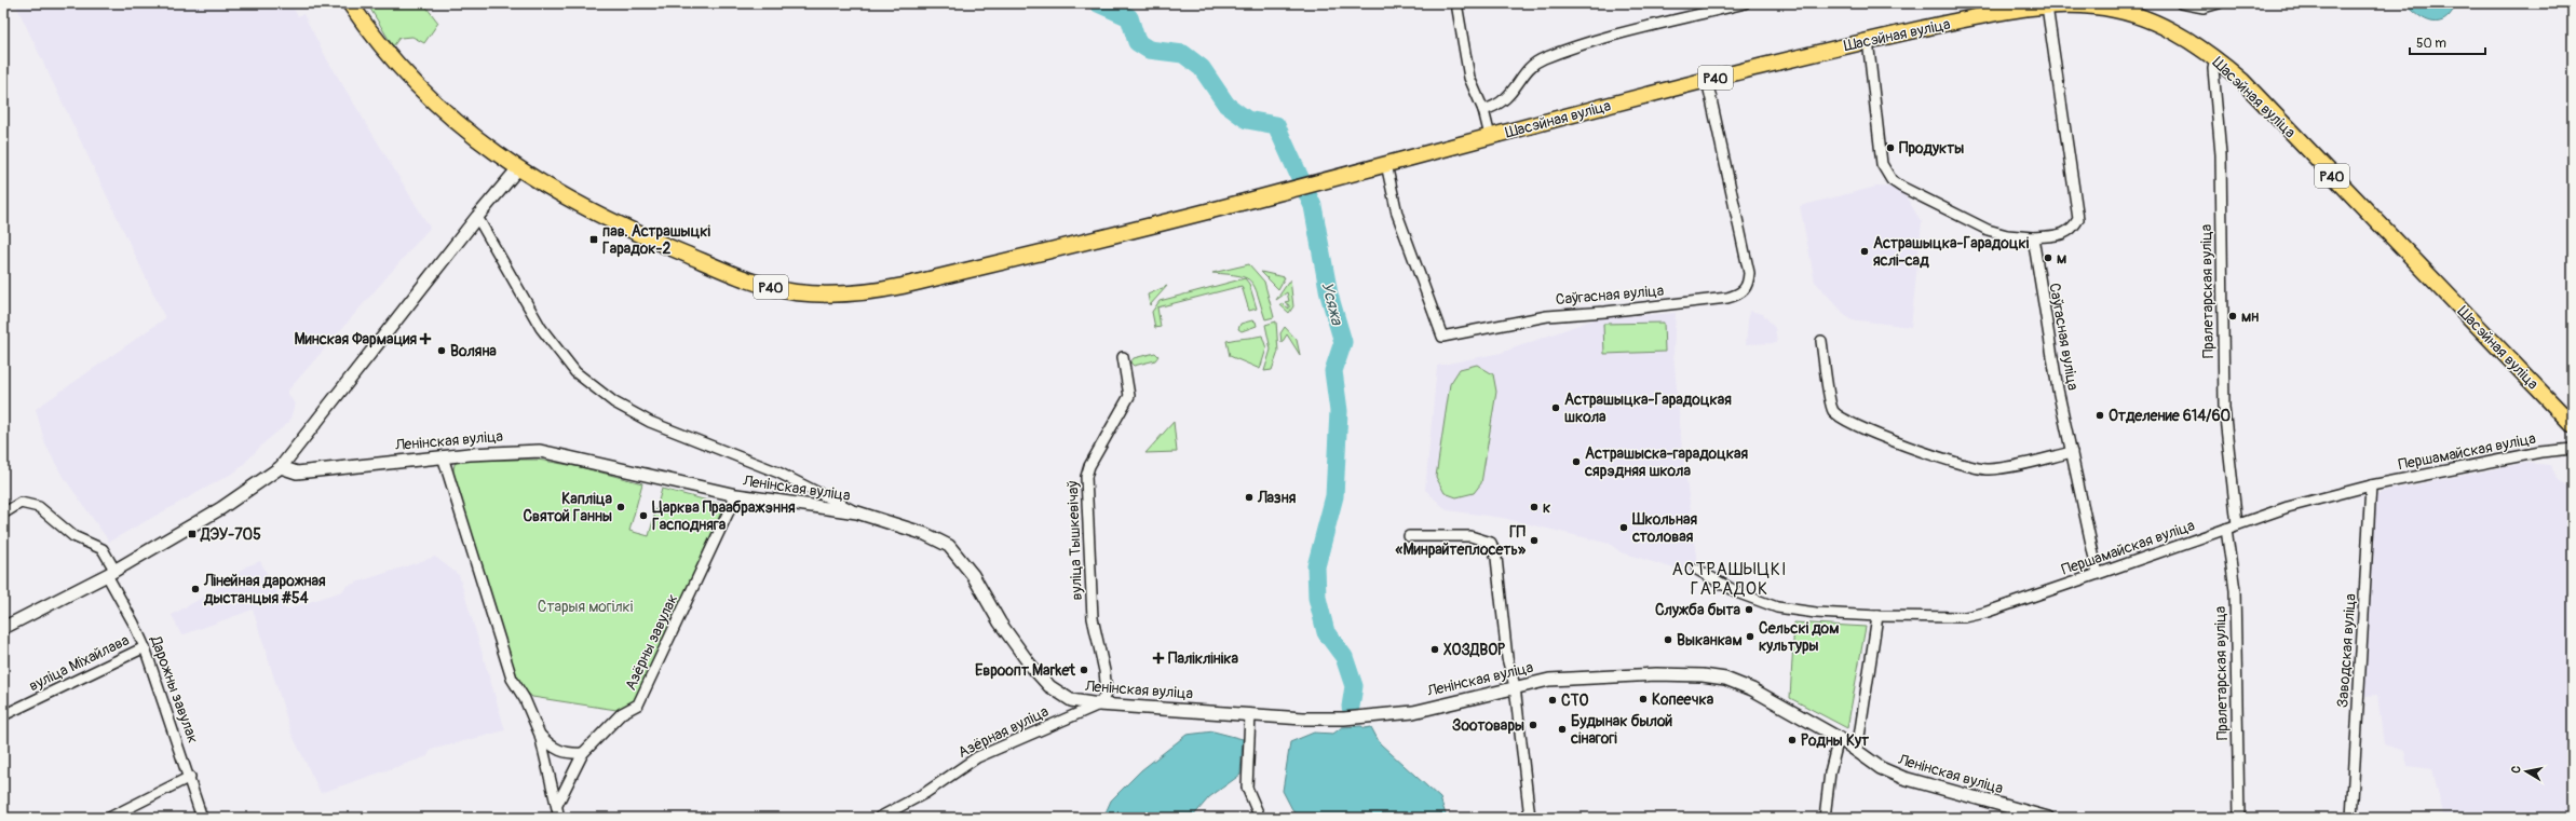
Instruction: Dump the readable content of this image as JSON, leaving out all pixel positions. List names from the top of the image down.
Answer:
{
  "streets": {
    "main road": ["Шасэйная вуліца", "Р40"],
    "street": [
      "Пралетарская вуліца",
      "Саўгасная вуліца",
      "Ленінская вуліца",
      "Першамайская вуліца",
      "вуліца Тышкевічаў",
      "Азёрны завулак",
      "Заводская вуліца",
      "вуліца Міхайлава",
      "Дарожны завулак",
      "Азёрная вуліца"
    ]
  },
  "crossings": [
    ["Шасэйная вуліца", "Р40"],
    ["Шасэйная вуліца", "Пралетарская вуліца"],
    ["Шасэйная вуліца", "Саўгасная вуліца"],
    ["Пралетарская вуліца", "Першамайская вуліца"],
    ["Саўгасная вуліца", "Першамайская вуліца"],
    ["Ленінская вуліца", "вуліца Тышкевічаў"],
    ["Ленінская вуліца", "Азёрны завулак"],
    ["Ленінская вуліца", "Азёрная вуліца"],
    ["Першамайская вуліца", "Заводская вуліца"],
    ["вуліца Тышкевічаў", "Азёрная вуліца"],
    ["вуліца Міхайлава", "Дарожны завулак"]
  ],
  "districts": ["АСТРАШЫЦКІ ГАРАДОК"],
  "water": ["Усяжа"],
  "parks": ["Старыя могілкі"],
  "places": {
    "other": [
      "Продукты",
      "Астрашыцка-Гарадоцкі яслі-сад",
      "м",
      "мн",
      "Воляна",
      "Астрашыцка-Гарадоцкая школа",
      "Отделение 614/60",
      "Астрашыска-гарадоцкая сярэдняя школа",
      "Лазня",
      "Капліца Святой Ганны",
      "к",
      "Царква Праабражэння Гасподняга",
      "Школьная столовая",
      "ГП «Минрайтеплосеть»",
      "Лінейная дарожная дыстанцыя #54",
      "Служба быта",
      "Сельскі дом культуры",
      "Выканкам",
      "ХОЗДВОР",
      "Евроопт Market",
      "Копеечка",
      "СТО",
      "Зоотовары",
      "Будынак былой сінагогі",
      "Родны Кут"
    ],
    "transit": ["пав. Астрашыцкі Гарадок-2", "ДЭУ-705"],
    "health": ["Минская Фармация", "Паліклініка"]
  },
  "scale_bar": "50 m",
  "north": "left"
}
